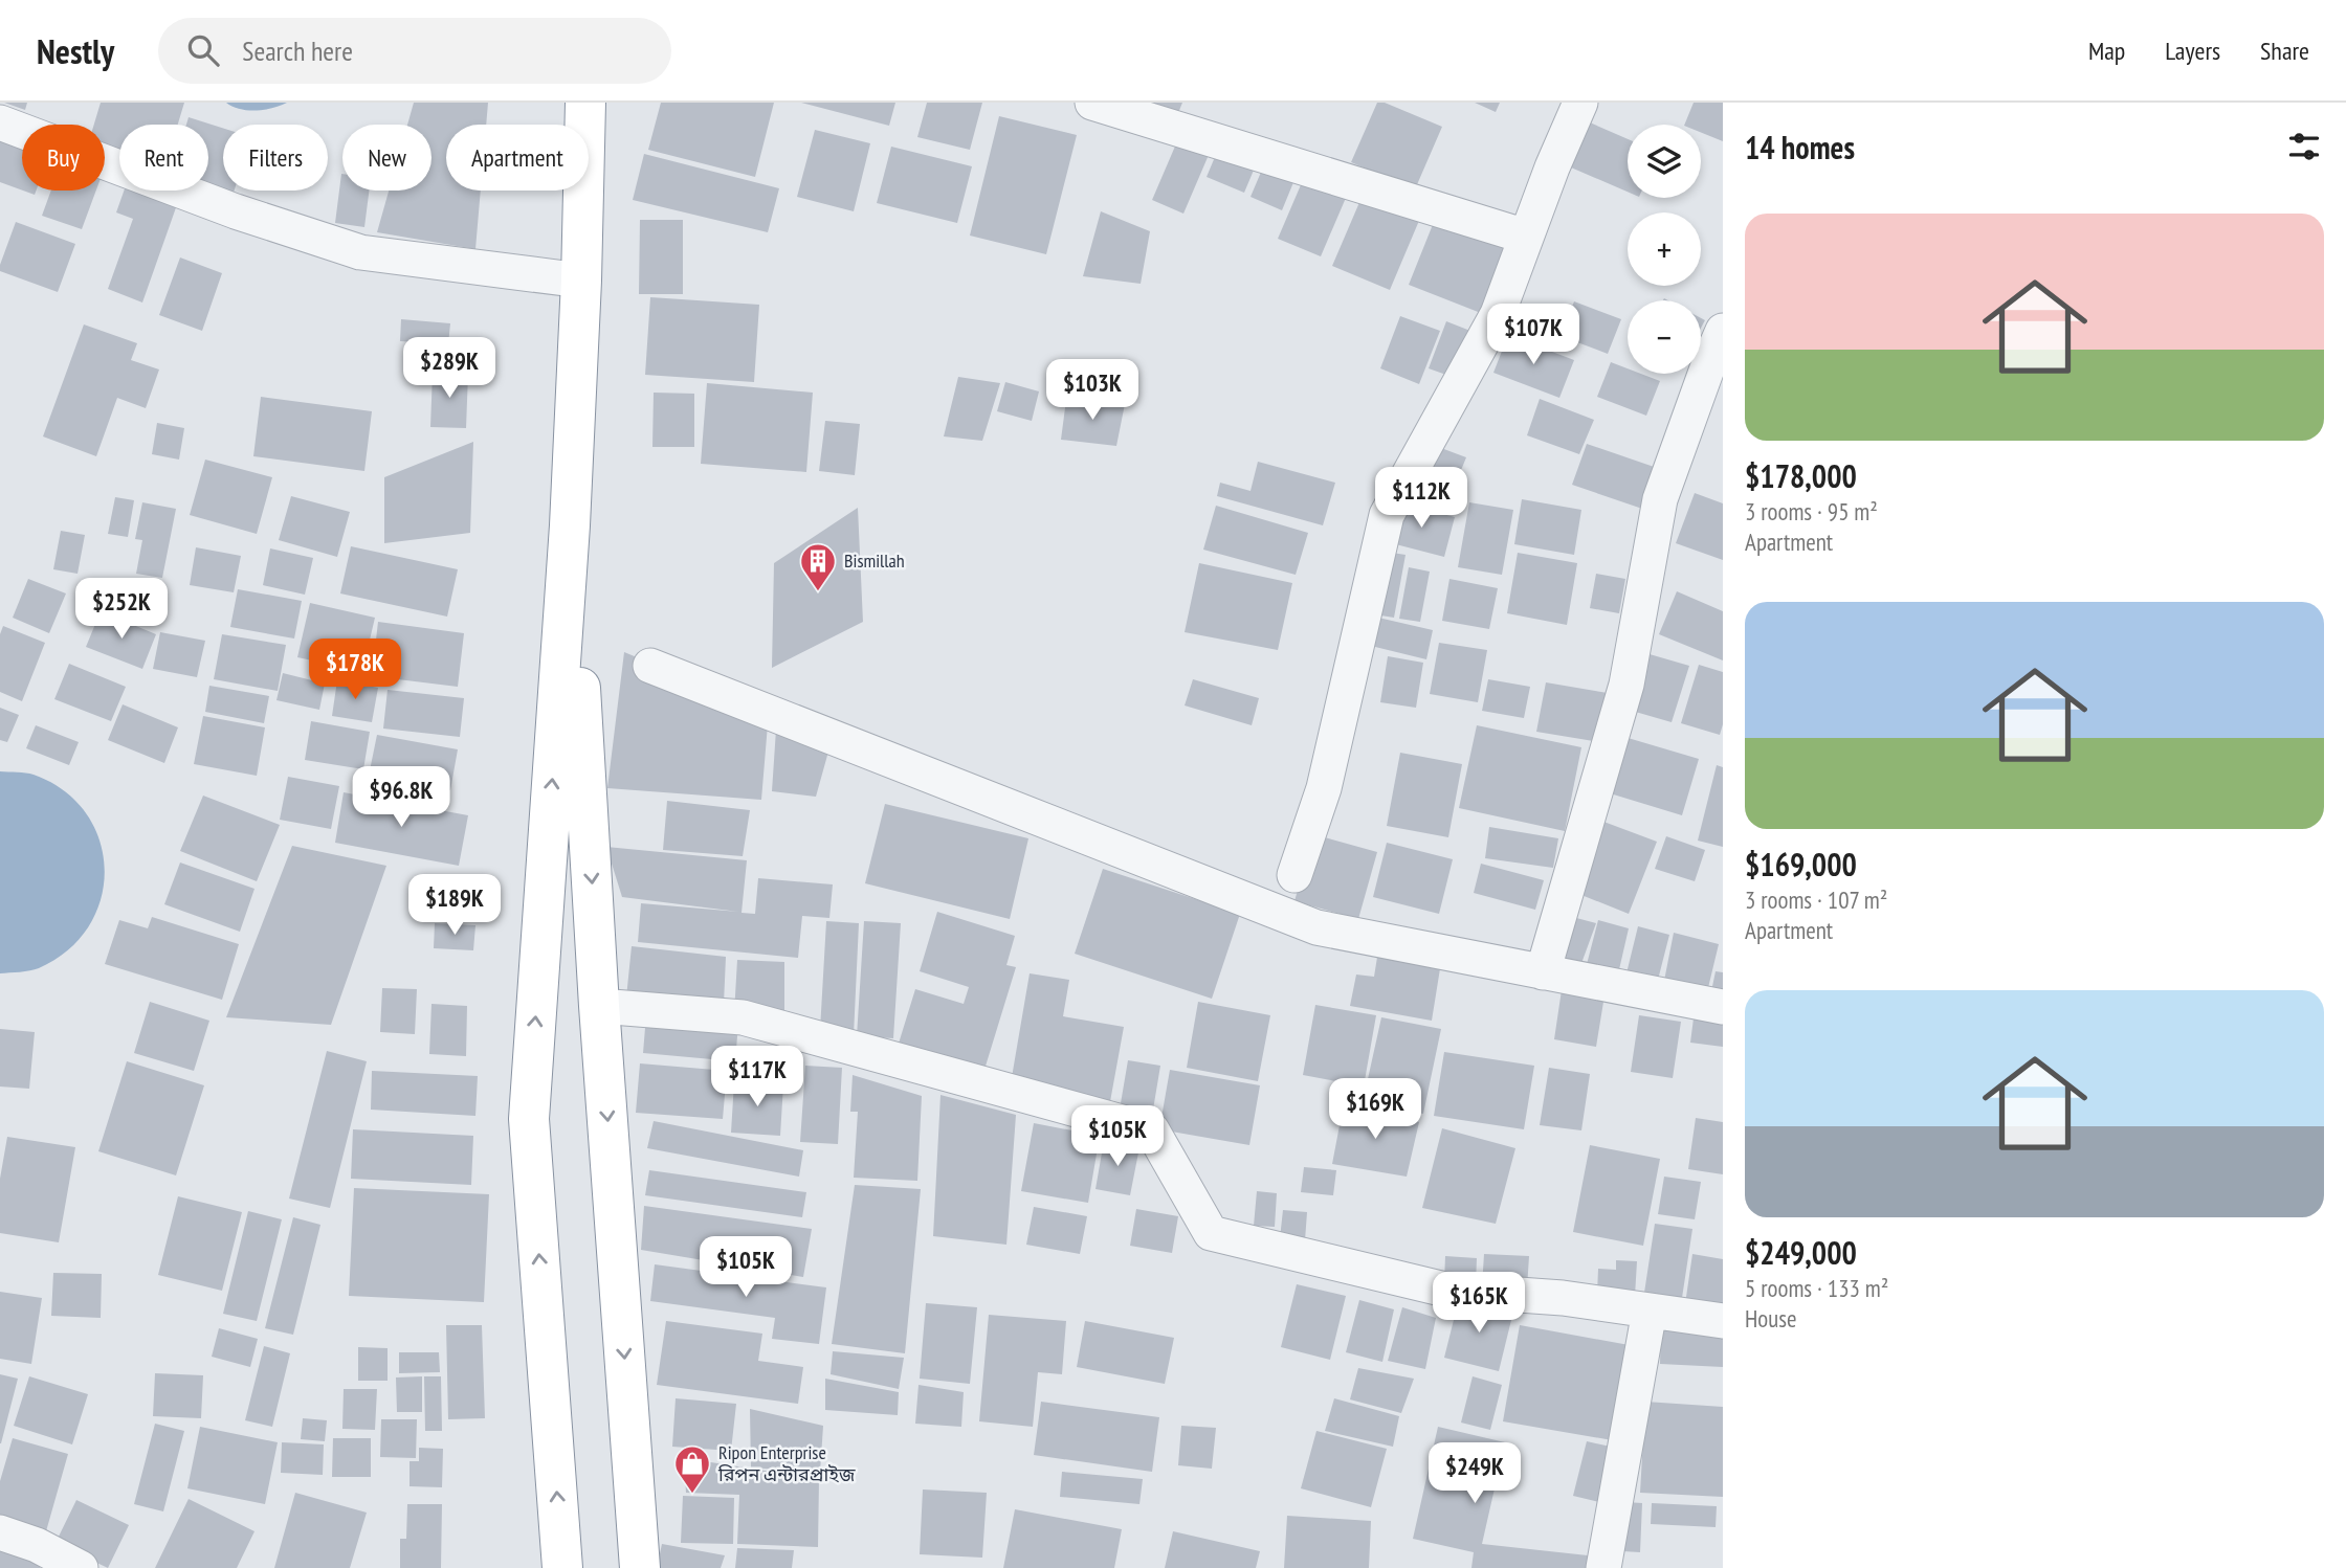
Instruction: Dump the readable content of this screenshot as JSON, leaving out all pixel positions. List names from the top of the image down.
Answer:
{
  "places": {
    "building": ["Bismillah"],
    "shop": ["Ripon Enterprise রিপন এন্টারপ্রাইজ"]
  },
  "page": {
    "header": "Nestly",
    "search": "Search here",
    "nav": ["Map", "Layers", "Share"],
    "heading": "14 homes",
    "map_buttons": ["+", "−"],
    "chip": [
      "Buy",
      "Rent",
      "Filters",
      "New",
      "Apartment"
    ],
    "list": [
      {
        "name": "$178,000",
        "note": "3 rooms · 95 m² · Apartment"
      },
      {
        "name": "$169,000",
        "note": "3 rooms · 107 m² · Apartment"
      },
      {
        "name": "$249,000",
        "note": "5 rooms · 133 m² · House"
      }
    ],
    "price": [
      "$107K",
      "$289K",
      "$103K",
      "$112K",
      "$252K",
      "$178K",
      "$96.8K",
      "$189K",
      "$117K",
      "$169K",
      "$105K",
      "$105K",
      "$165K",
      "$249K"
    ]
  }
}
